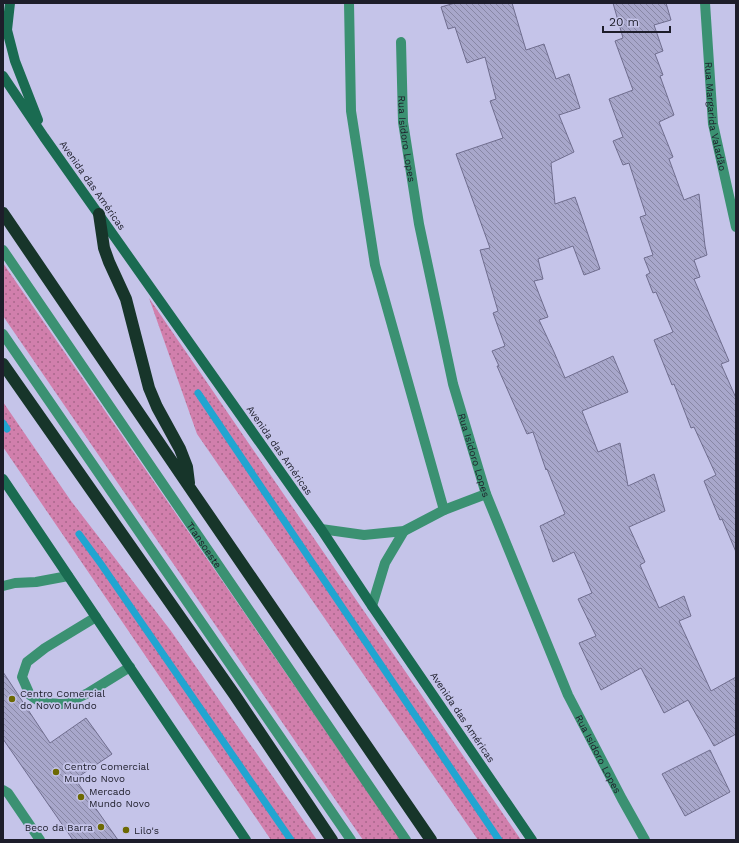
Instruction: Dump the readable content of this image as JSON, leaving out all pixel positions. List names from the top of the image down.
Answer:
{
  "streets": {
    "main road": ["Avenida das Américas"],
    "street": ["Rua Margarida Valadão", "Rua Isidoro Lopes", "Transoeste"]
  },
  "places": [
    "Centro Comercial do Novo Mundo",
    "Centro Comercial Mundo Novo",
    "Mercado Mundo Novo",
    "Beco da Barra",
    "Lilo's"
  ],
  "scale_bar": "20 m"
}
